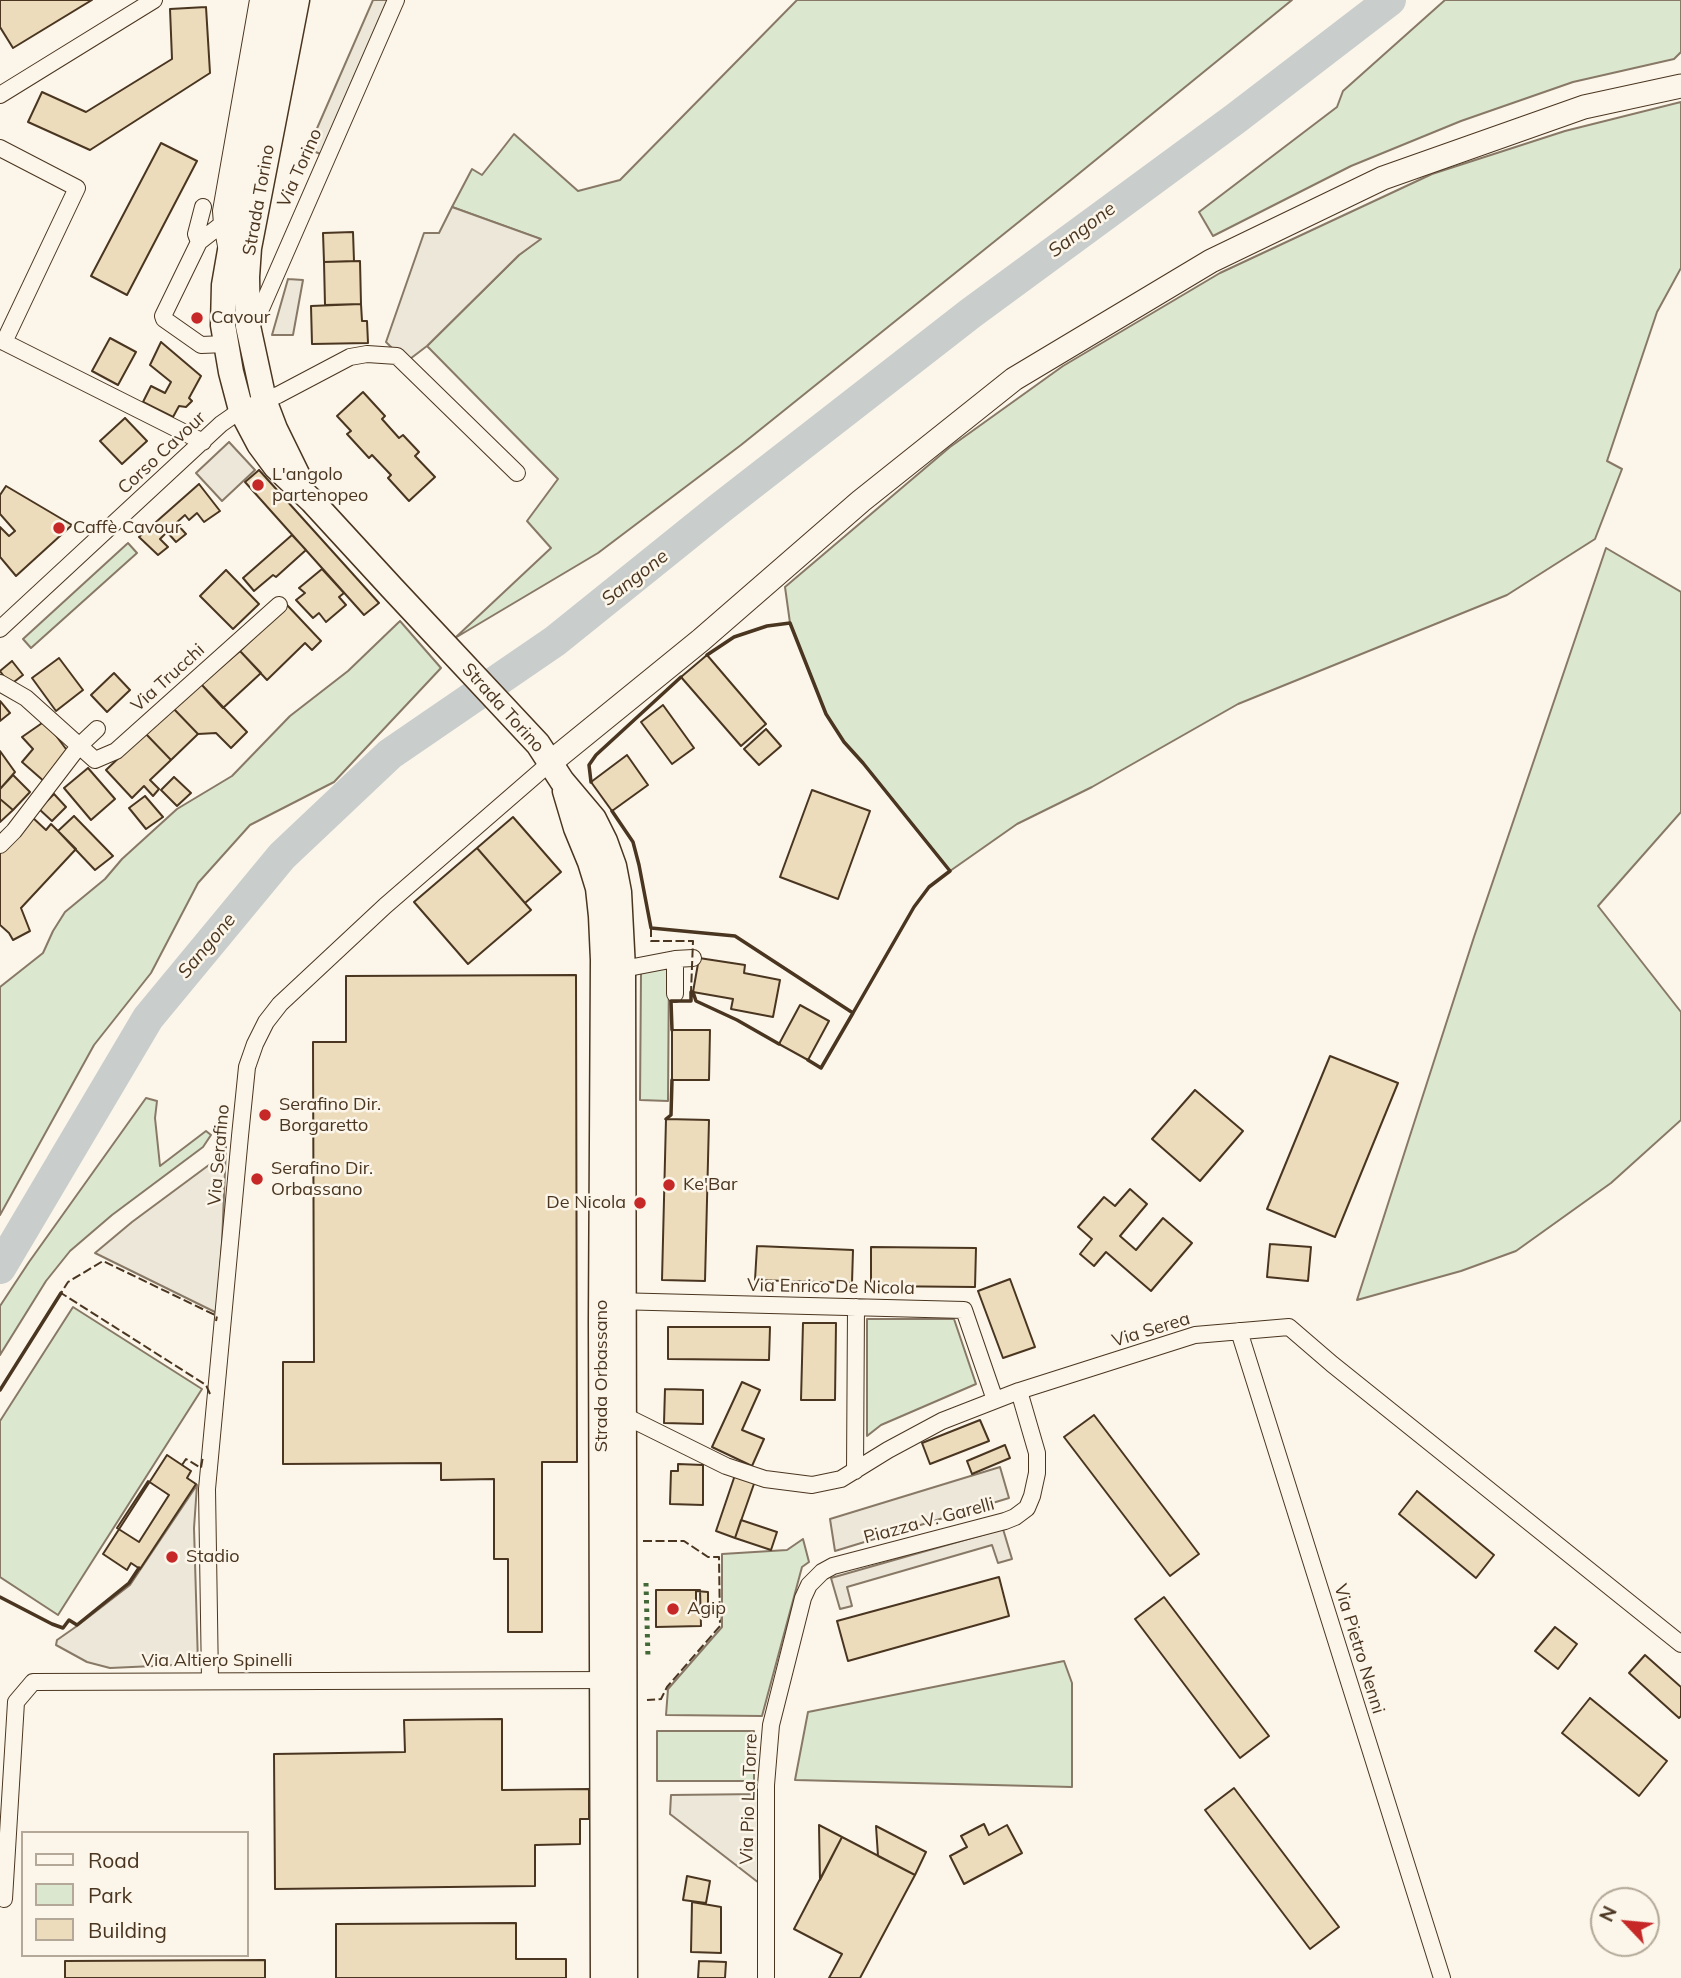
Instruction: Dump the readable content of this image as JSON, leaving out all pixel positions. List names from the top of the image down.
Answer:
{
  "streets": {
    "main road": ["Strada Torino", "Strada Orbassano"],
    "street": [
      "Via Torino",
      "Corso Cavour",
      "Via Trucchi",
      "Via Serafino",
      "Via Enrico De Nicola",
      "Via Serea",
      "Piazza V. Garelli",
      "Via Pietro Nenni",
      "Via Altiero Spinelli",
      "Via Pio La Torre"
    ]
  },
  "crossings": [
    ["Via Torino", "Strada Torino"],
    ["Strada Torino", "Corso Cavour"],
    ["Strada Torino", "Via Serafino"],
    ["Strada Torino", "Strada Orbassano"],
    ["Via Serafino", "Strada Orbassano"],
    ["Via Serafino", "Via Altiero Spinelli"],
    ["Via Enrico De Nicola", "Via Serea"],
    ["Via Enrico De Nicola", "Strada Orbassano"],
    ["Via Serea", "Strada Orbassano"],
    ["Via Serea", "Piazza V. Garelli"],
    ["Via Serea", "Via Pietro Nenni"],
    ["Strada Orbassano", "Via Altiero Spinelli"],
    ["Piazza V. Garelli", "Via Pio La Torre"]
  ],
  "water": ["Sangone"],
  "places": [
    "Cavour",
    "L'angolo partenopeo",
    "Caffè Cavour",
    "Serafino Dir. Borgaretto",
    "Serafino Dir. Orbassano",
    "Ke'Bar",
    "De Nicola",
    "Stadio",
    "Agip"
  ],
  "legend": ["Road", "Park", "Building"],
  "north": "top left"
}
